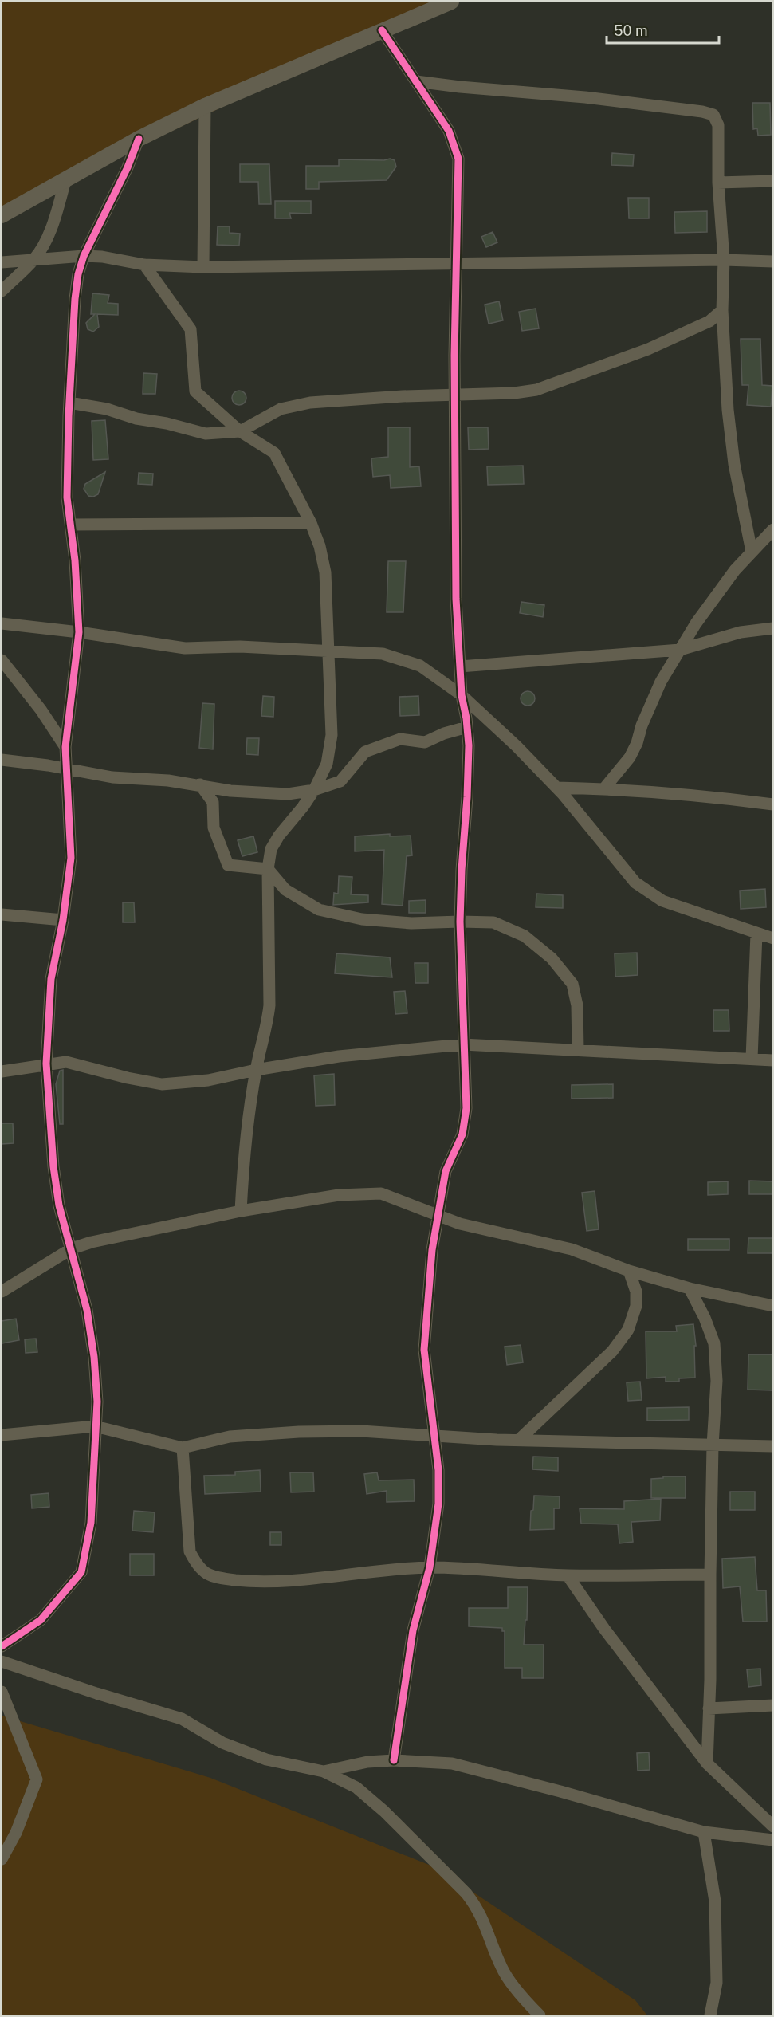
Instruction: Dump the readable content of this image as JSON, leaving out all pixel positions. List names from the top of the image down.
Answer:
{
  "scale_bar": "50 m"
}
